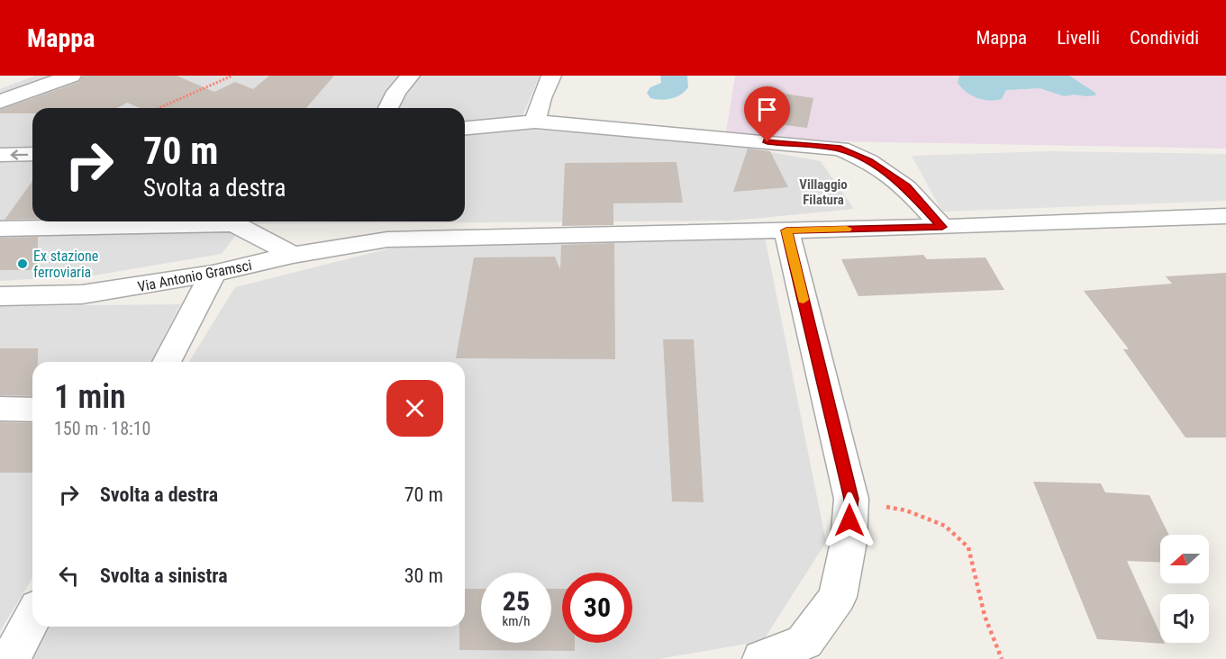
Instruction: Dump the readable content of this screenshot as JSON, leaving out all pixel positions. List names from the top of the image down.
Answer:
{
  "streets": {
    "street": ["Via Antonio Gramsci"]
  },
  "districts": ["Villaggio Filatura"],
  "places": ["Ex stazione ferroviaria"],
  "north": "left",
  "page": {
    "header": "Mappa",
    "nav": ["Mappa", "Livelli", "Condividi"],
    "turn": ["70 m", "Svolta a destra"],
    "heading": ["1 min", "150 m · 18:10"],
    "list": [
      {
        "name": "Svolta a destra",
        "value": "70 m"
      },
      {
        "name": "Svolta a sinistra",
        "value": "30 m"
      }
    ],
    "speed": "25 km/h",
    "limit": "30"
  }
}
